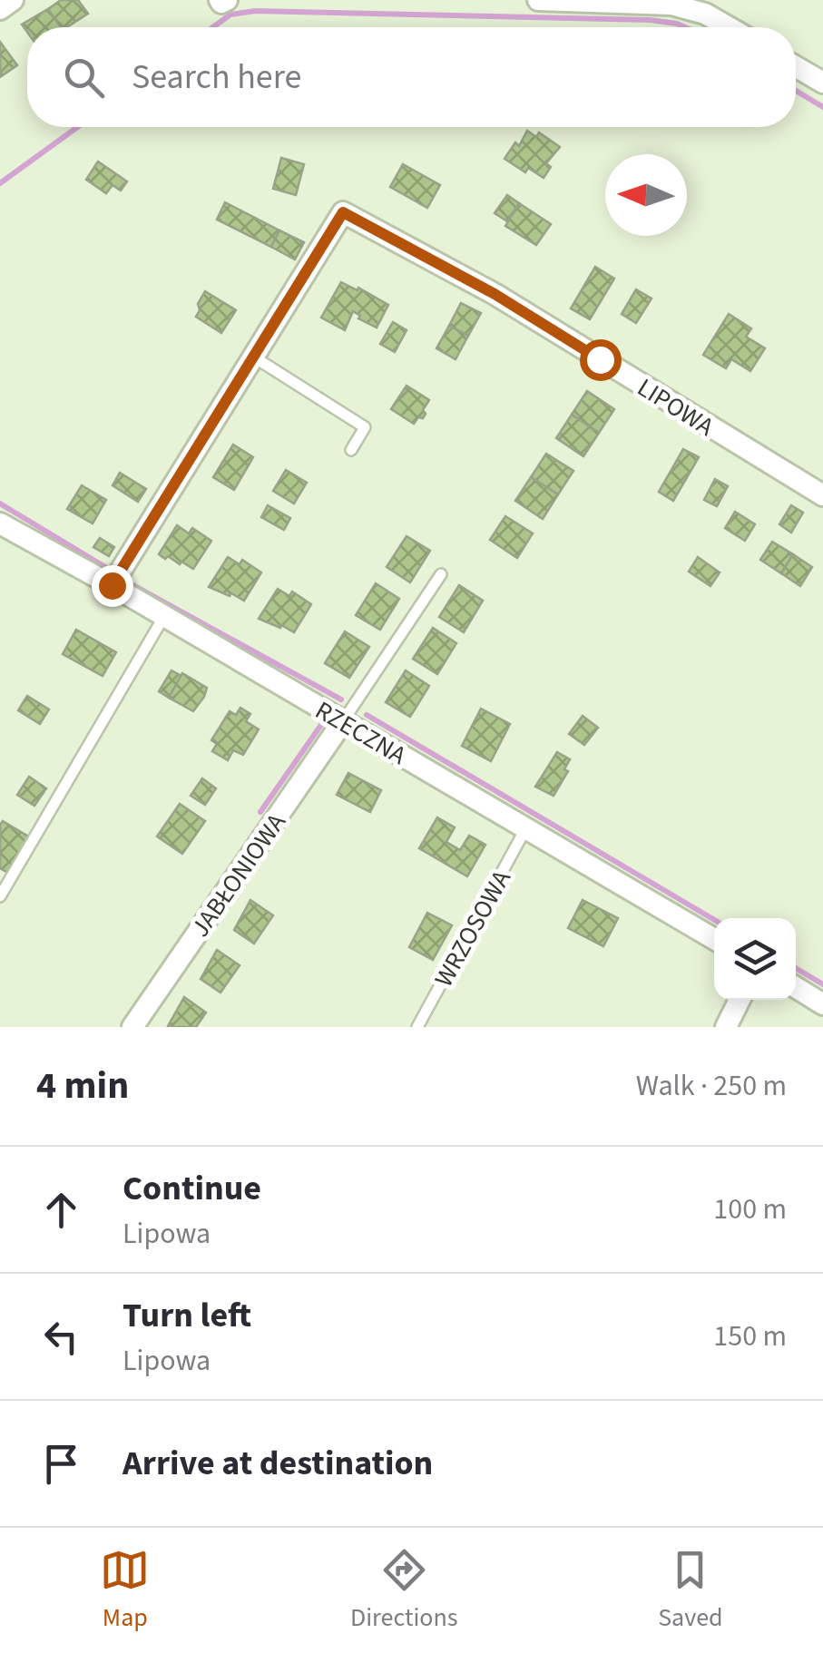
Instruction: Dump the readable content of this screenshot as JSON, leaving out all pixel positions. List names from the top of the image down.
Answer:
{
  "streets": {
    "street": ["LIPOWA", "RZECZNA", "JABŁONIOWA"],
    "lane": ["WRZOSOWA"]
  },
  "crossings": [
    ["LIPOWA", "RZECZNA"],
    ["RZECZNA", "JABŁONIOWA"],
    ["RZECZNA", "WRZOSOWA"]
  ],
  "north": "left",
  "page": {
    "search": "Search here",
    "heading": ["4 min", "Walk · 250 m"],
    "list": [
      ["Continue", "Lipowa", "100 m"],
      ["Turn left", "Lipowa", "150 m"],
      "Arrive at destination"
    ],
    "nav": ["Map", "Directions", "Saved"]
  }
}
